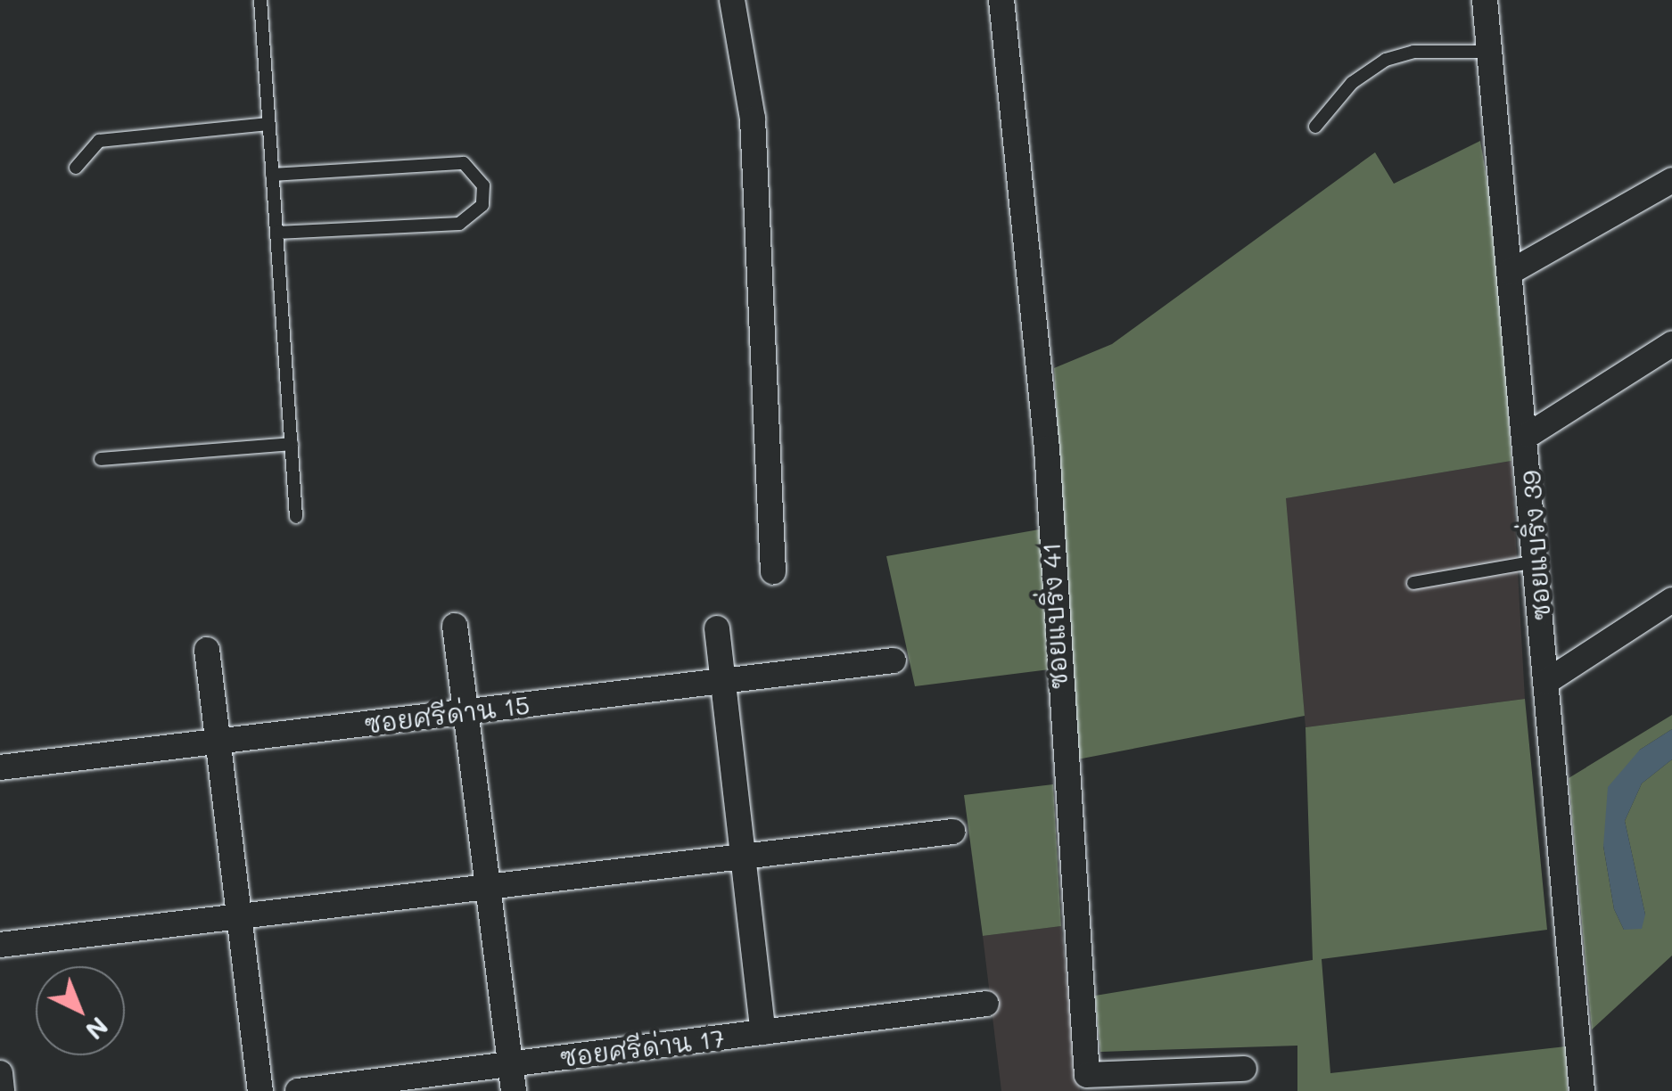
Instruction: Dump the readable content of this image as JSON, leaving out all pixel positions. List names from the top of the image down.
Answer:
{
  "streets": {
    "street": [
      "ซอยแบริ่ง 39",
      "ซอยแบริ่ง 41",
      "ซอยศรีด่าน 15",
      "ซอยศรีด่าน 17"
    ]
  },
  "north": "bottom right"
}
